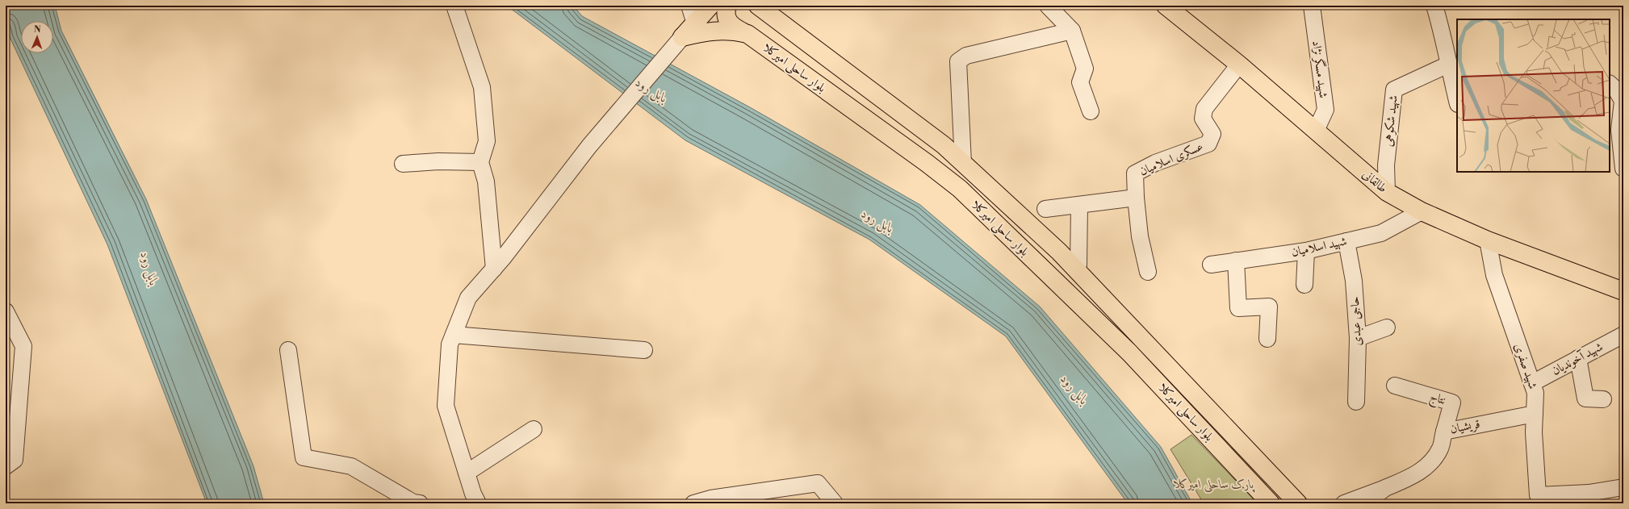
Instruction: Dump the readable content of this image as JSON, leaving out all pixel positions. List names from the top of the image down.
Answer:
{
  "streets": {
    "main road": ["بلوار ساحلی امیرکلا", "طالقانی"],
    "street": [
      "شهید مسگر نژاد",
      "شهید شکوهی",
      "عسکری اسلامیان",
      "شهید اسلامیان",
      "حاجی عبدی",
      "شهید آخوندیان",
      "شهید صفری",
      "نتاج",
      "قریشیان"
    ]
  },
  "crossings": [
    ["شهید مسگر نژاد", "طالقانی"],
    ["شهید شکوهی", "طالقانی"],
    ["عسکری اسلامیان", "طالقانی"],
    ["طالقانی", "شهید اسلامیان"],
    ["طالقانی", "شهید صفری"],
    ["شهید اسلامیان", "حاجی عبدی"],
    ["شهید آخوندیان", "شهید صفری"],
    ["شهید صفری", "قریشیان"],
    ["نتاج", "قریشیان"]
  ],
  "water": ["بابل رود"],
  "parks": ["پارک ساحلی امیرکلا"],
  "north": "top"
}
